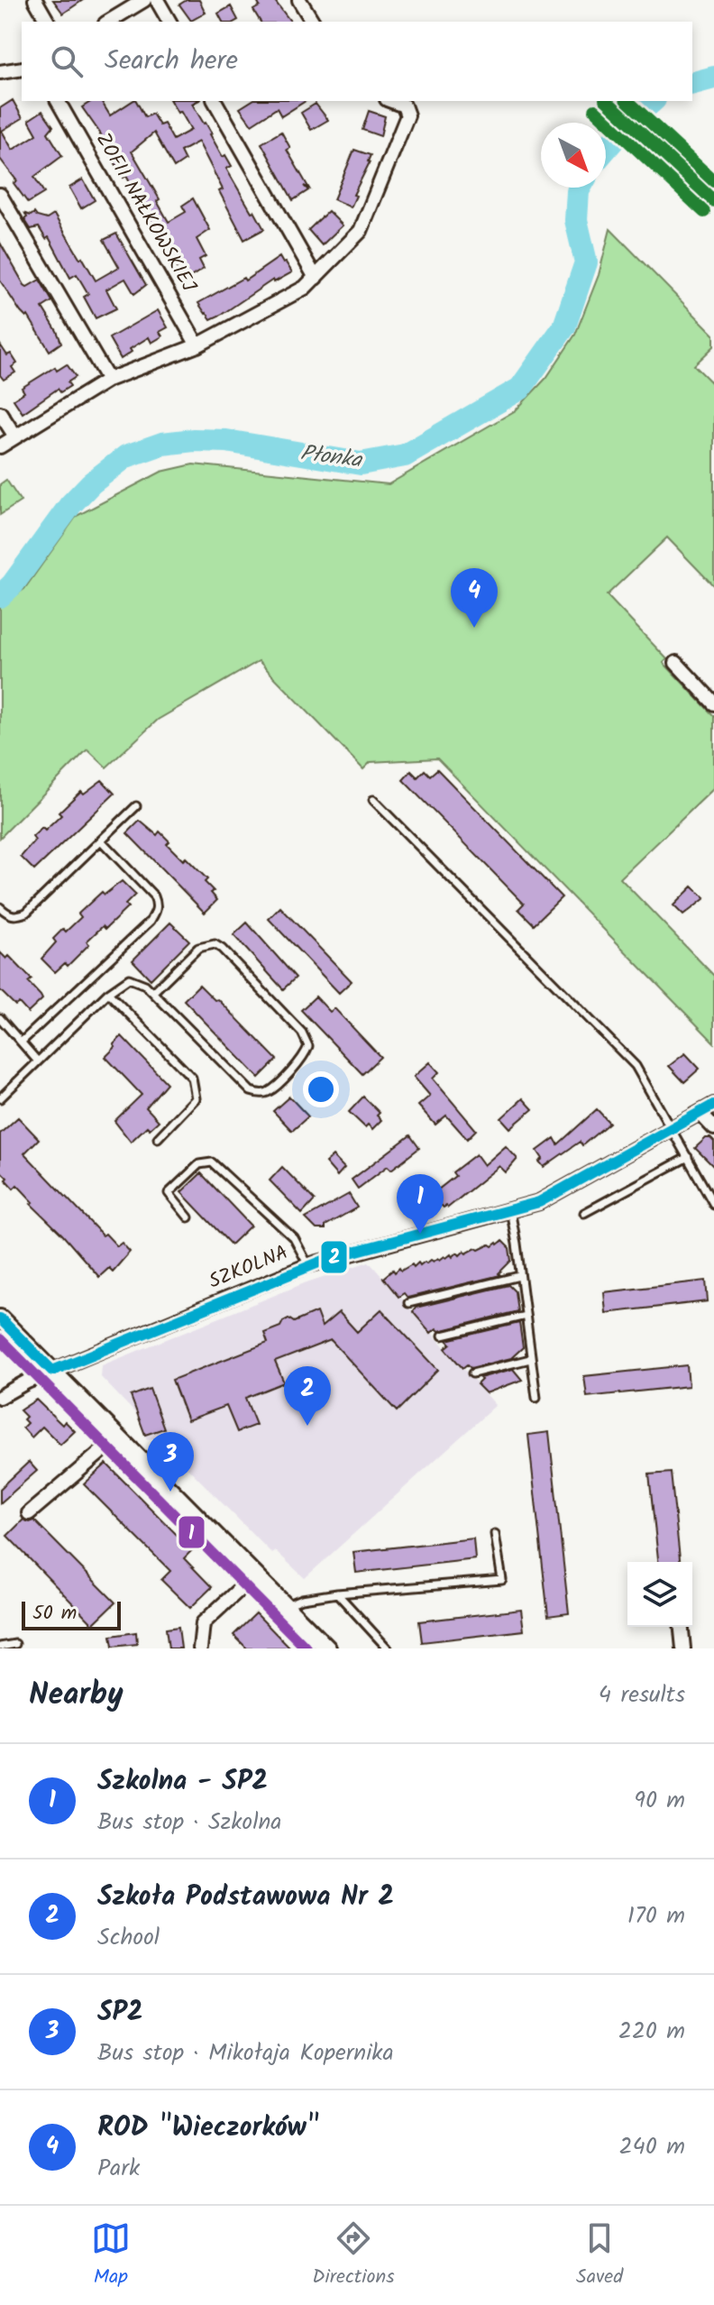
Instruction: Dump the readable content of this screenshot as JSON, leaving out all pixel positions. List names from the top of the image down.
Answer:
{
  "streets": {
    "street": ["ZOFII NAŁKOWSKIEJ", "SZKOLNA"]
  },
  "water": ["Płonka"],
  "lines": ["transit line 2", "transit line 1"],
  "scale_bar": "50 m",
  "north": "bottom right",
  "page": {
    "search": "Search here",
    "pins": [
      "4",
      "1",
      "2",
      "3"
    ],
    "scale": "50 m",
    "heading": ["Nearby", "4 results"],
    "list": [
      {
        "mark": "1",
        "name": "Szkolna - SP2",
        "note": "Bus stop · Szkolna",
        "value": "90 m"
      },
      {
        "mark": "2",
        "name": "Szkoła Podstawowa Nr 2",
        "note": "School",
        "value": "170 m"
      },
      {
        "mark": "3",
        "name": "SP2",
        "note": "Bus stop · Mikołaja Kopernika",
        "value": "220 m"
      },
      {
        "mark": "4",
        "name": "ROD \"Wieczorków\"",
        "note": "Park",
        "value": "240 m"
      }
    ],
    "nav": ["Map", "Directions", "Saved"]
  }
}
